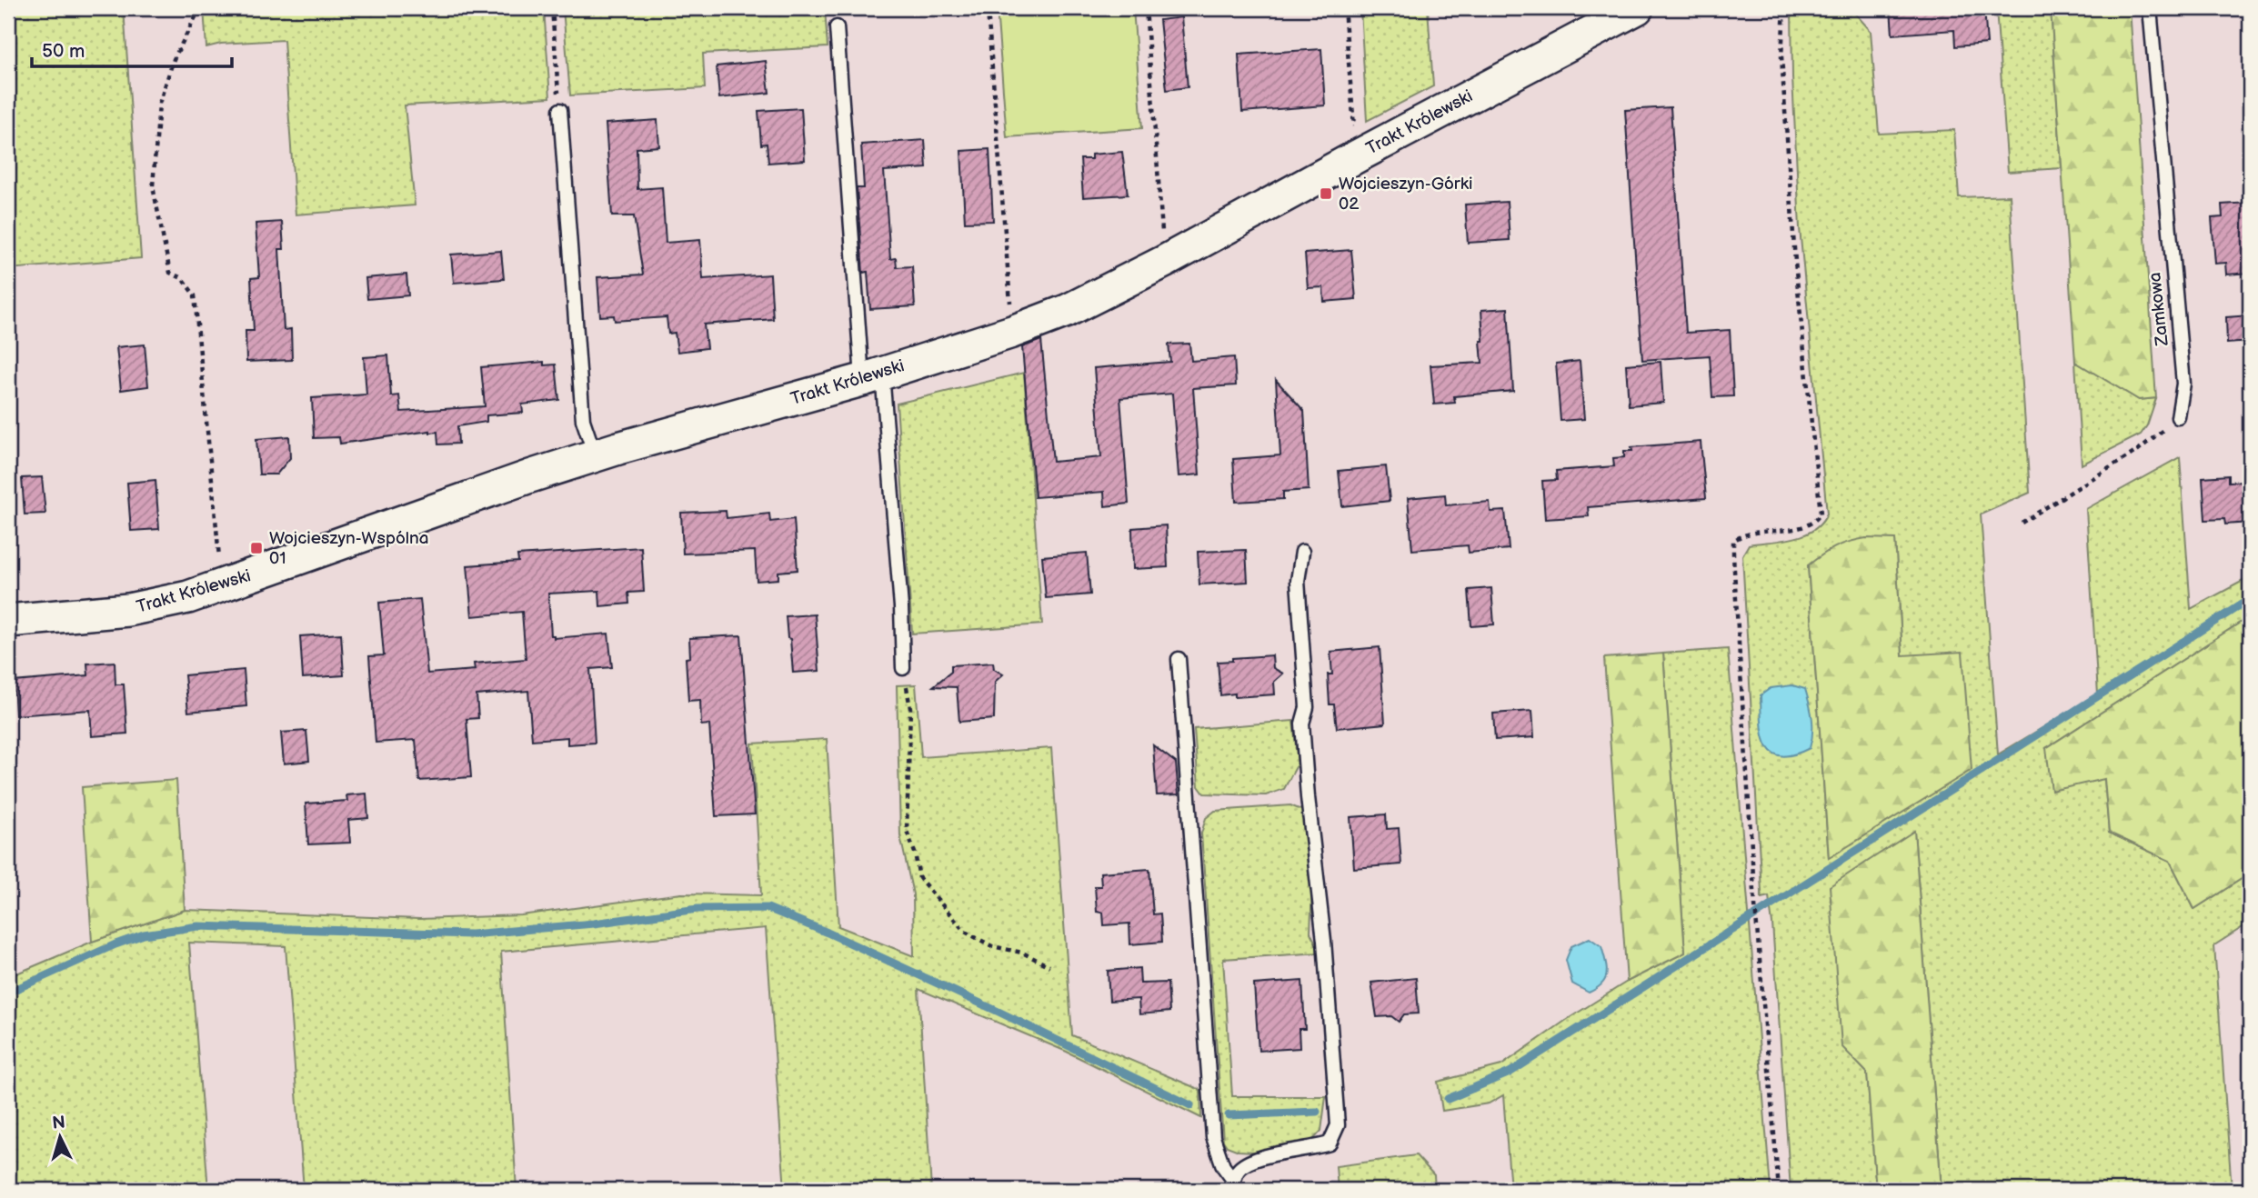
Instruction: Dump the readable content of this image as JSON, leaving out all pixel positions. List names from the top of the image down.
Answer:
{
  "streets": {
    "street": ["Trakt Królewski"],
    "lane": ["Zamkowa"]
  },
  "places": {
    "transit": ["Wojcieszyn-Górki 02", "Wojcieszyn-Wspólna 01"]
  },
  "scale_bar": "50 m",
  "north": "top"
}
